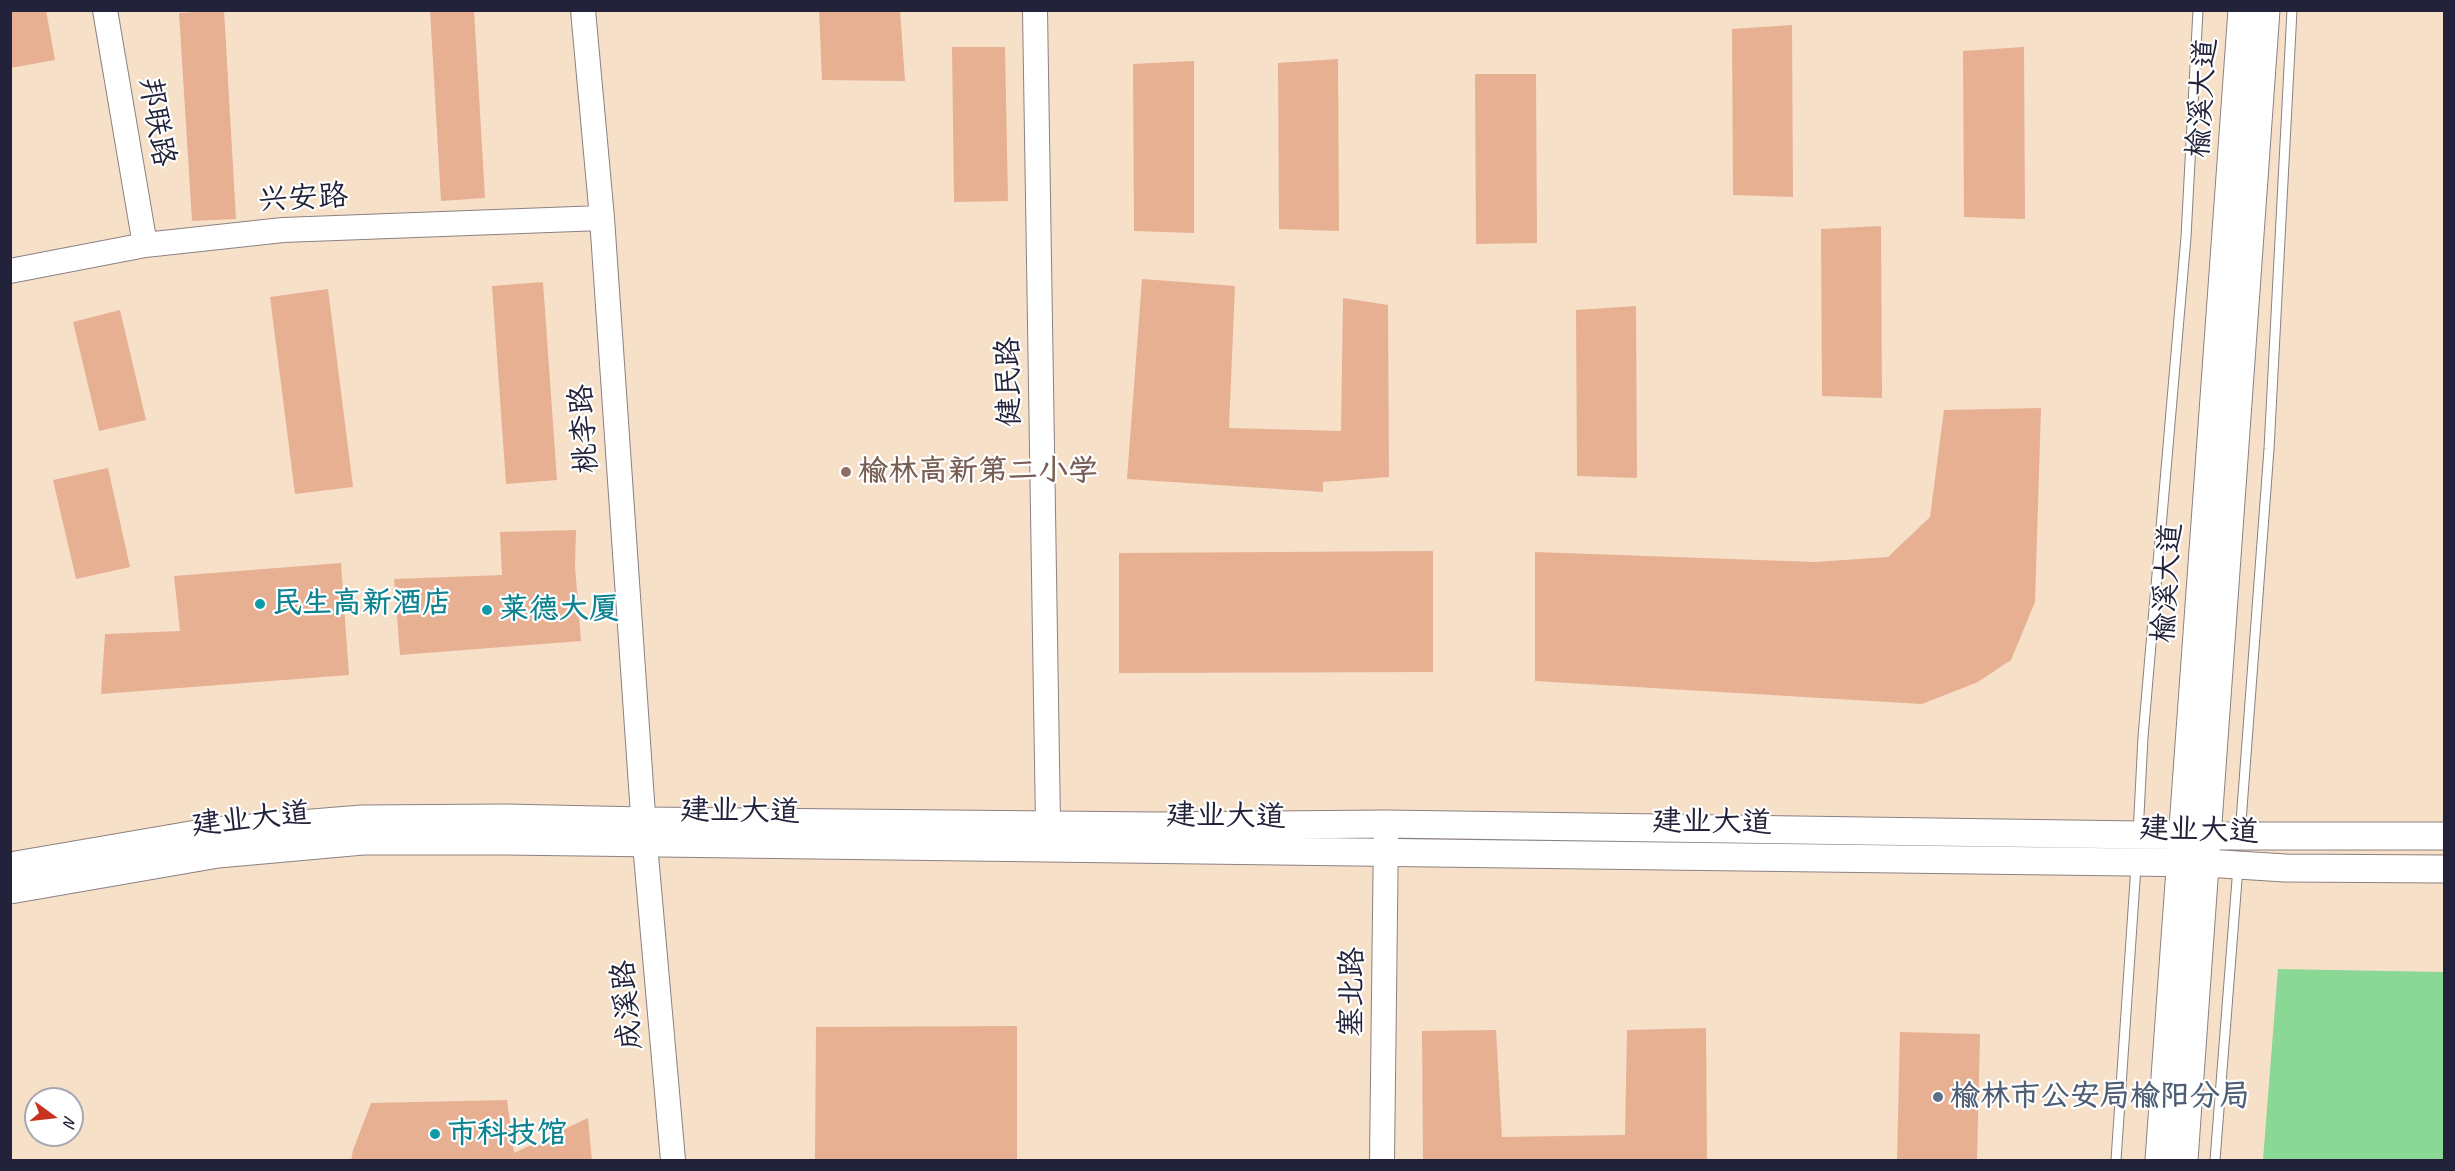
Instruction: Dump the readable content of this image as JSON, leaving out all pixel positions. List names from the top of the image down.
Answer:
{
  "streets": {
    "main road": ["榆溪大道", "建业大道"],
    "street": [
      "邦联路",
      "兴安路",
      "健民路",
      "桃李路",
      "塞北路",
      "成溪路"
    ]
  },
  "crossings": [
    ["榆溪大道", "建业大道"],
    ["邦联路", "兴安路"],
    ["兴安路", "桃李路"],
    ["健民路", "建业大道"],
    ["桃李路", "建业大道"],
    ["桃李路", "成溪路"],
    ["建业大道", "塞北路"],
    ["建业大道", "成溪路"]
  ],
  "places": [
    "榆林高新第二小学",
    "民生高新酒店",
    "莱德大厦",
    "榆林市公安局榆阳分局",
    "市科技馆"
  ],
  "north": "right"
}
